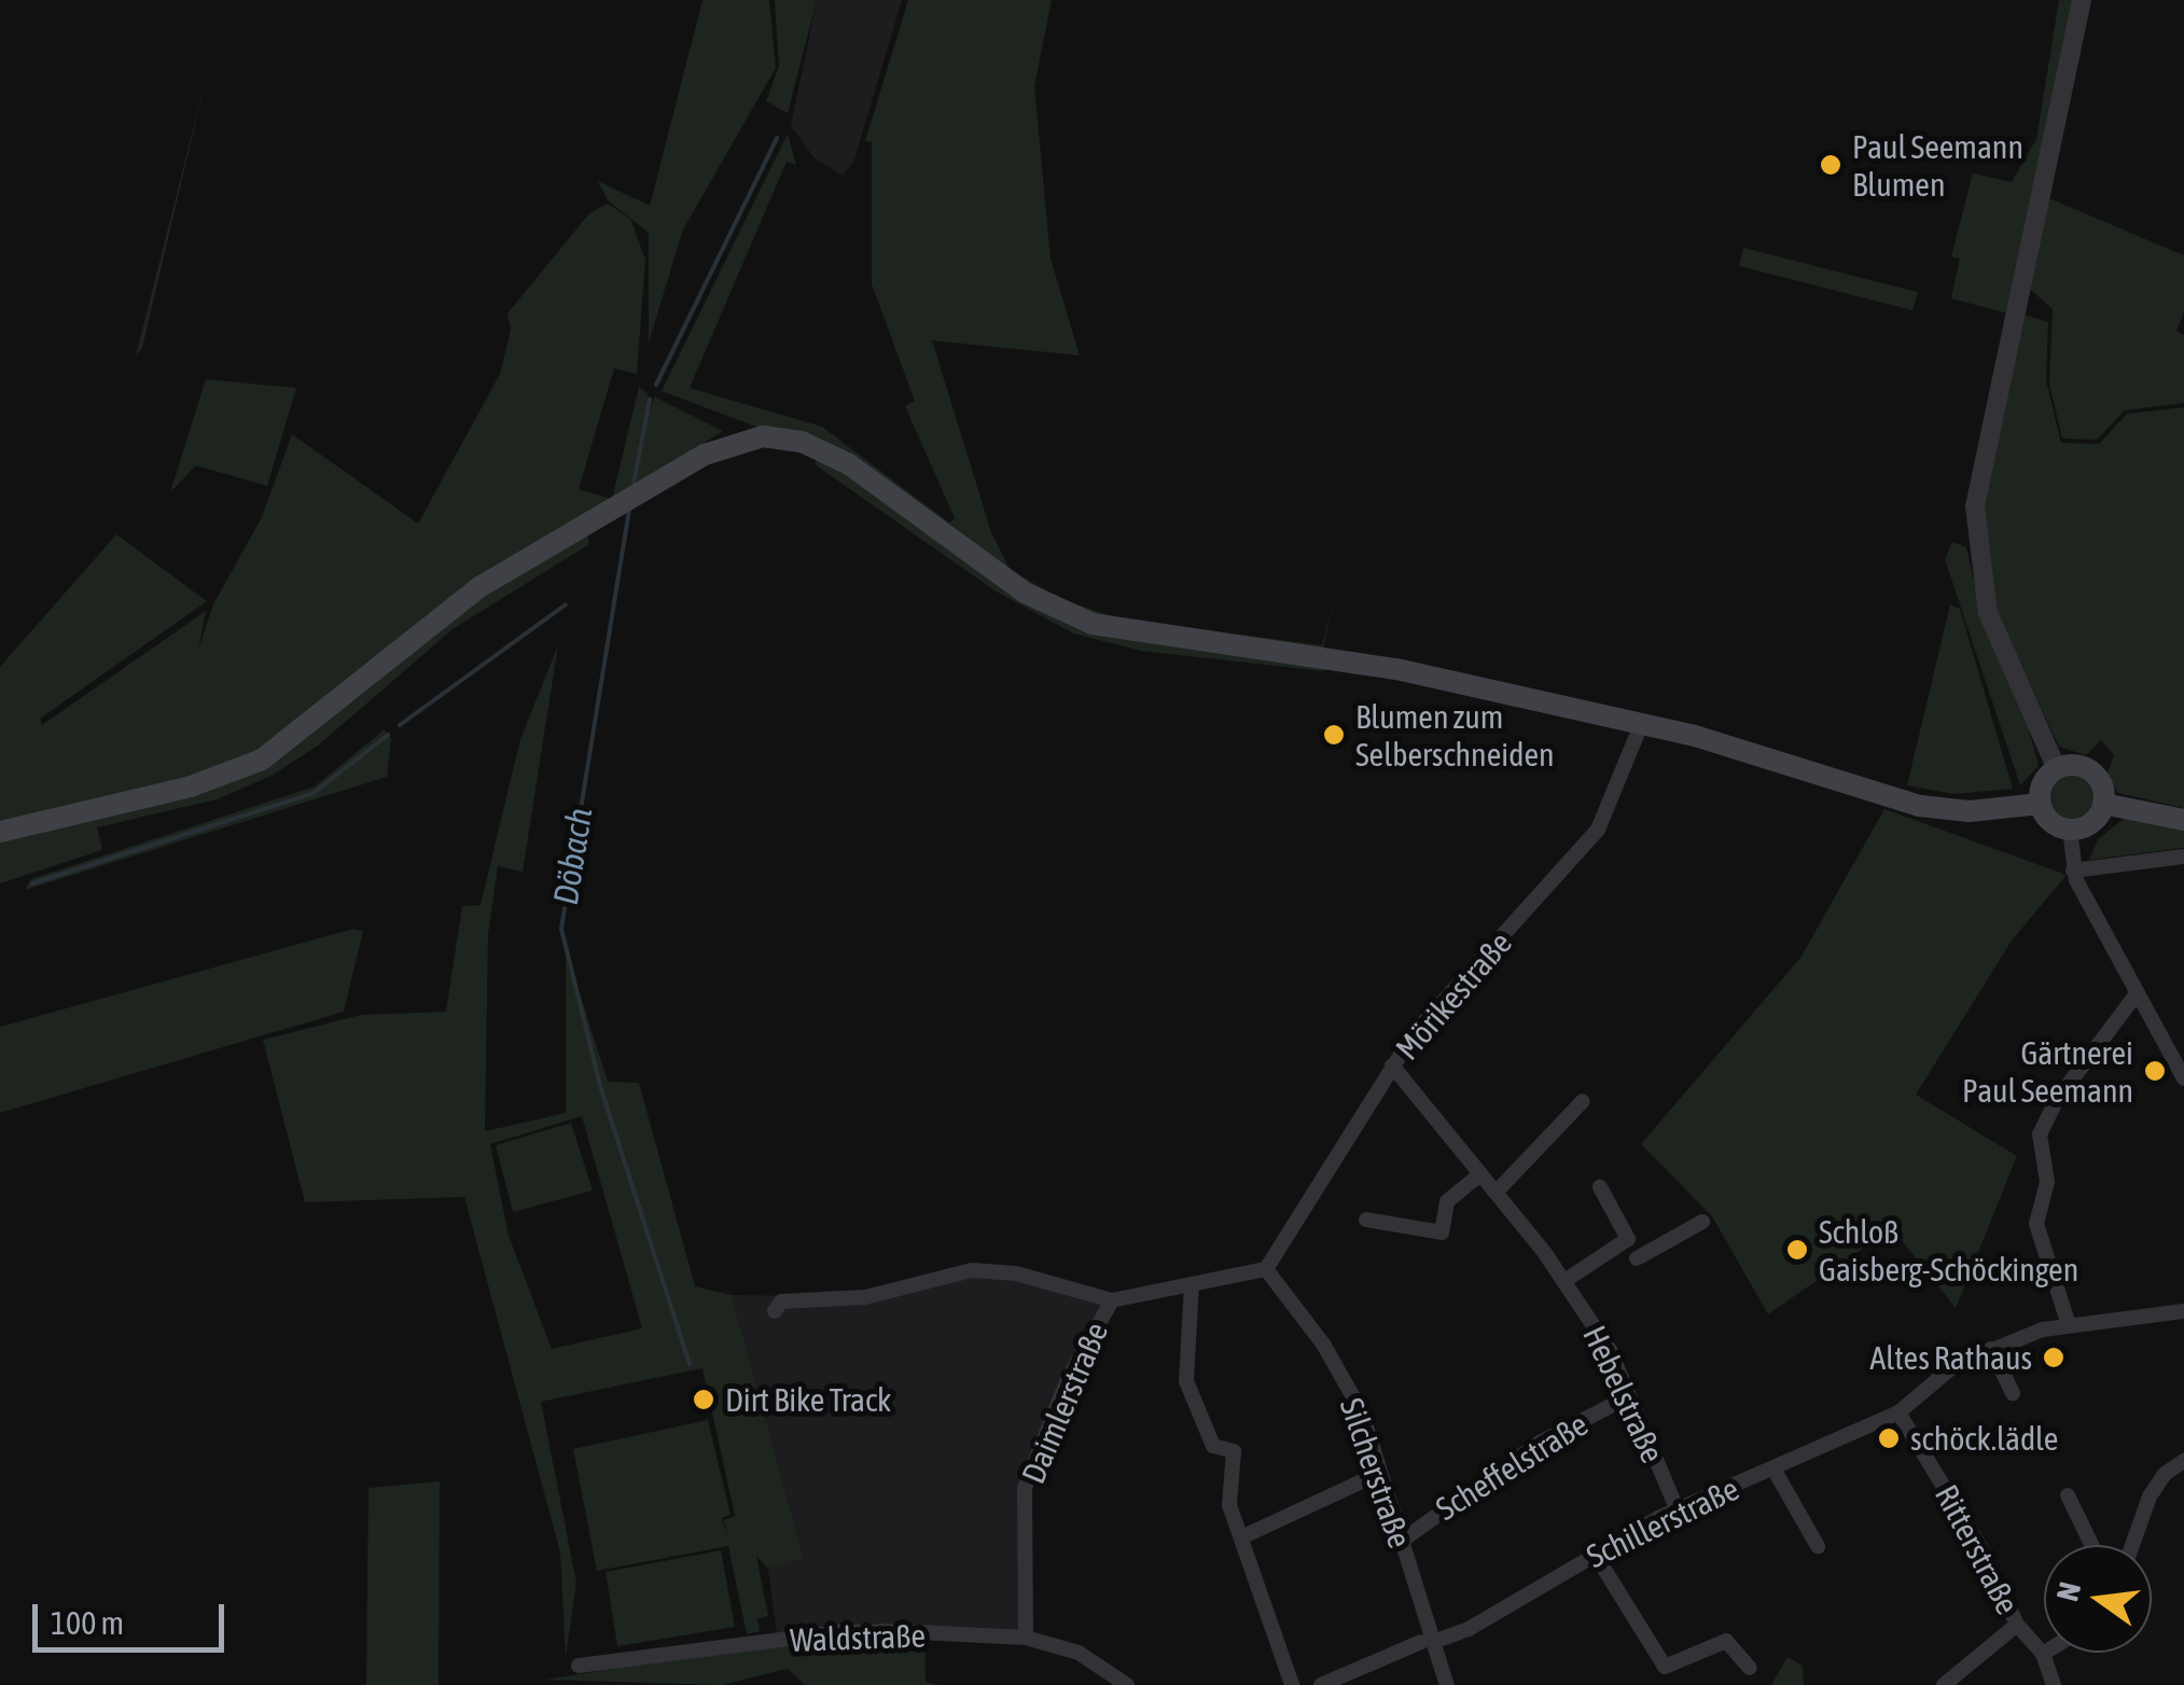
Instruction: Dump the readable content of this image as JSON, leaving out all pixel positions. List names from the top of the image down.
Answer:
{
  "streets": {
    "street": [
      "Mörikestraße",
      "Hebelstraße",
      "Daimlerstraße",
      "Scheffelstraße",
      "Silcherstraße",
      "Schillerstraße",
      "Ritterstraße",
      "Waldstraße"
    ]
  },
  "crossings": [
    ["Mörikestraße", "Hebelstraße"],
    ["Mörikestraße", "Silcherstraße"],
    ["Hebelstraße", "Scheffelstraße"],
    ["Hebelstraße", "Schillerstraße"],
    ["Daimlerstraße", "Waldstraße"],
    ["Scheffelstraße", "Silcherstraße"],
    ["Silcherstraße", "Schillerstraße"],
    ["Schillerstraße", "Ritterstraße"]
  ],
  "water": ["Döbach"],
  "places": [
    "Paul Seemann Blumen",
    "Blumen zum Selberschneiden",
    "Gärtnerei Paul Seemann",
    "Schloß Gaisberg-Schöckingen",
    "Altes Rathaus",
    "Dirt Bike Track",
    "schöck.lädle"
  ],
  "scale_bar": "100 m",
  "north": "left"
}
